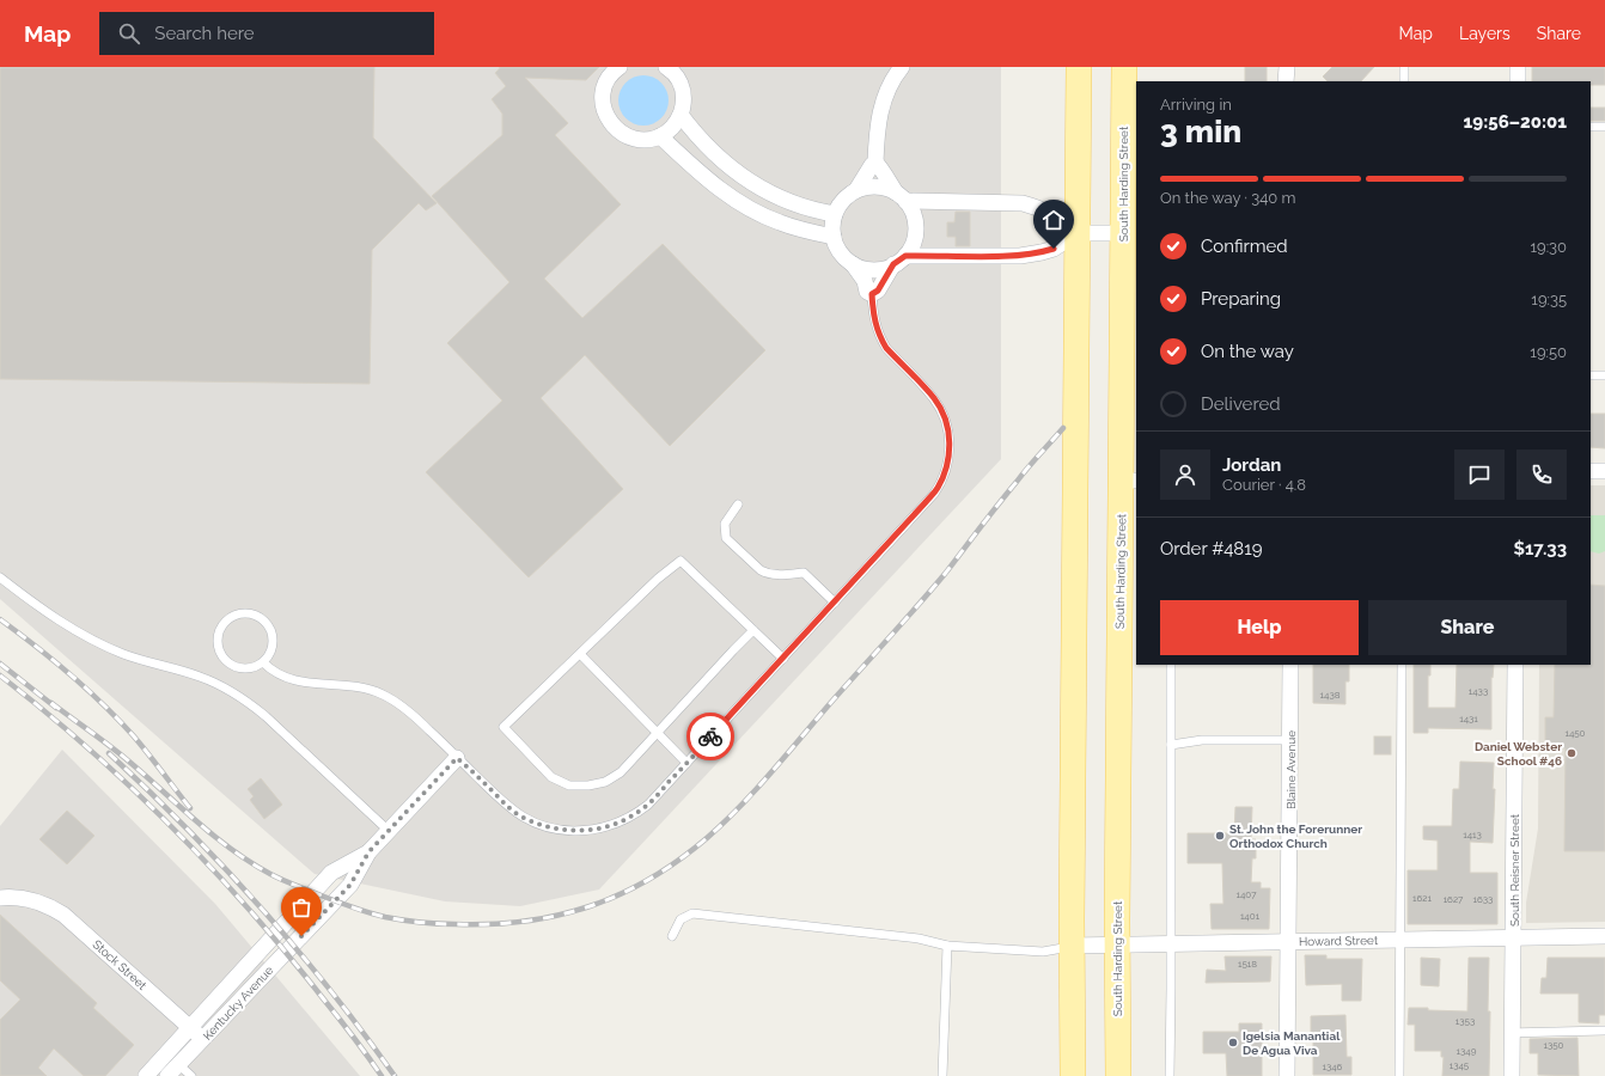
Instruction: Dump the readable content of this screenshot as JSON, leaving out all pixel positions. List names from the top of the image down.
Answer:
{
  "streets": {
    "main road": ["South Harding Street"],
    "street": [
      "Blaine Avenue",
      "South Reisner Street",
      "Howard Street",
      "Stock Street",
      "Kentucky Avenue"
    ]
  },
  "crossings": [
    ["South Harding Street", "Howard Street"],
    ["Blaine Avenue", "Howard Street"],
    ["South Reisner Street", "Howard Street"],
    ["Stock Street", "Kentucky Avenue"]
  ],
  "places": ["Daniel Webster School #46", "St. John the Forerunner Orthodox Church", "Igelsia Manantial De Agua Viva"],
  "house_numbers": [
    "1433",
    "1438",
    "1431",
    "1450",
    "1413",
    "1407",
    "1621",
    "1627",
    "1633",
    "1401",
    "1518",
    "1353",
    "1350",
    "1349",
    "1345",
    "1346"
  ],
  "page": {
    "header": "Map",
    "search": "Search here",
    "nav": ["Map", "Layers", "Share"],
    "heading": ["3 min", "Arriving in", "19:56–20:01"],
    "panel": [
      "Jordan",
      "Courier · 4.8",
      "Order #4819",
      "$17.33"
    ],
    "bar": "On the way · 340 m",
    "list": [
      ["Confirmed", "19:30"],
      ["Preparing", "19:35"],
      ["On the way", "19:50"],
      "Delivered"
    ],
    "buttons": ["Help", "Share"]
  }
}
